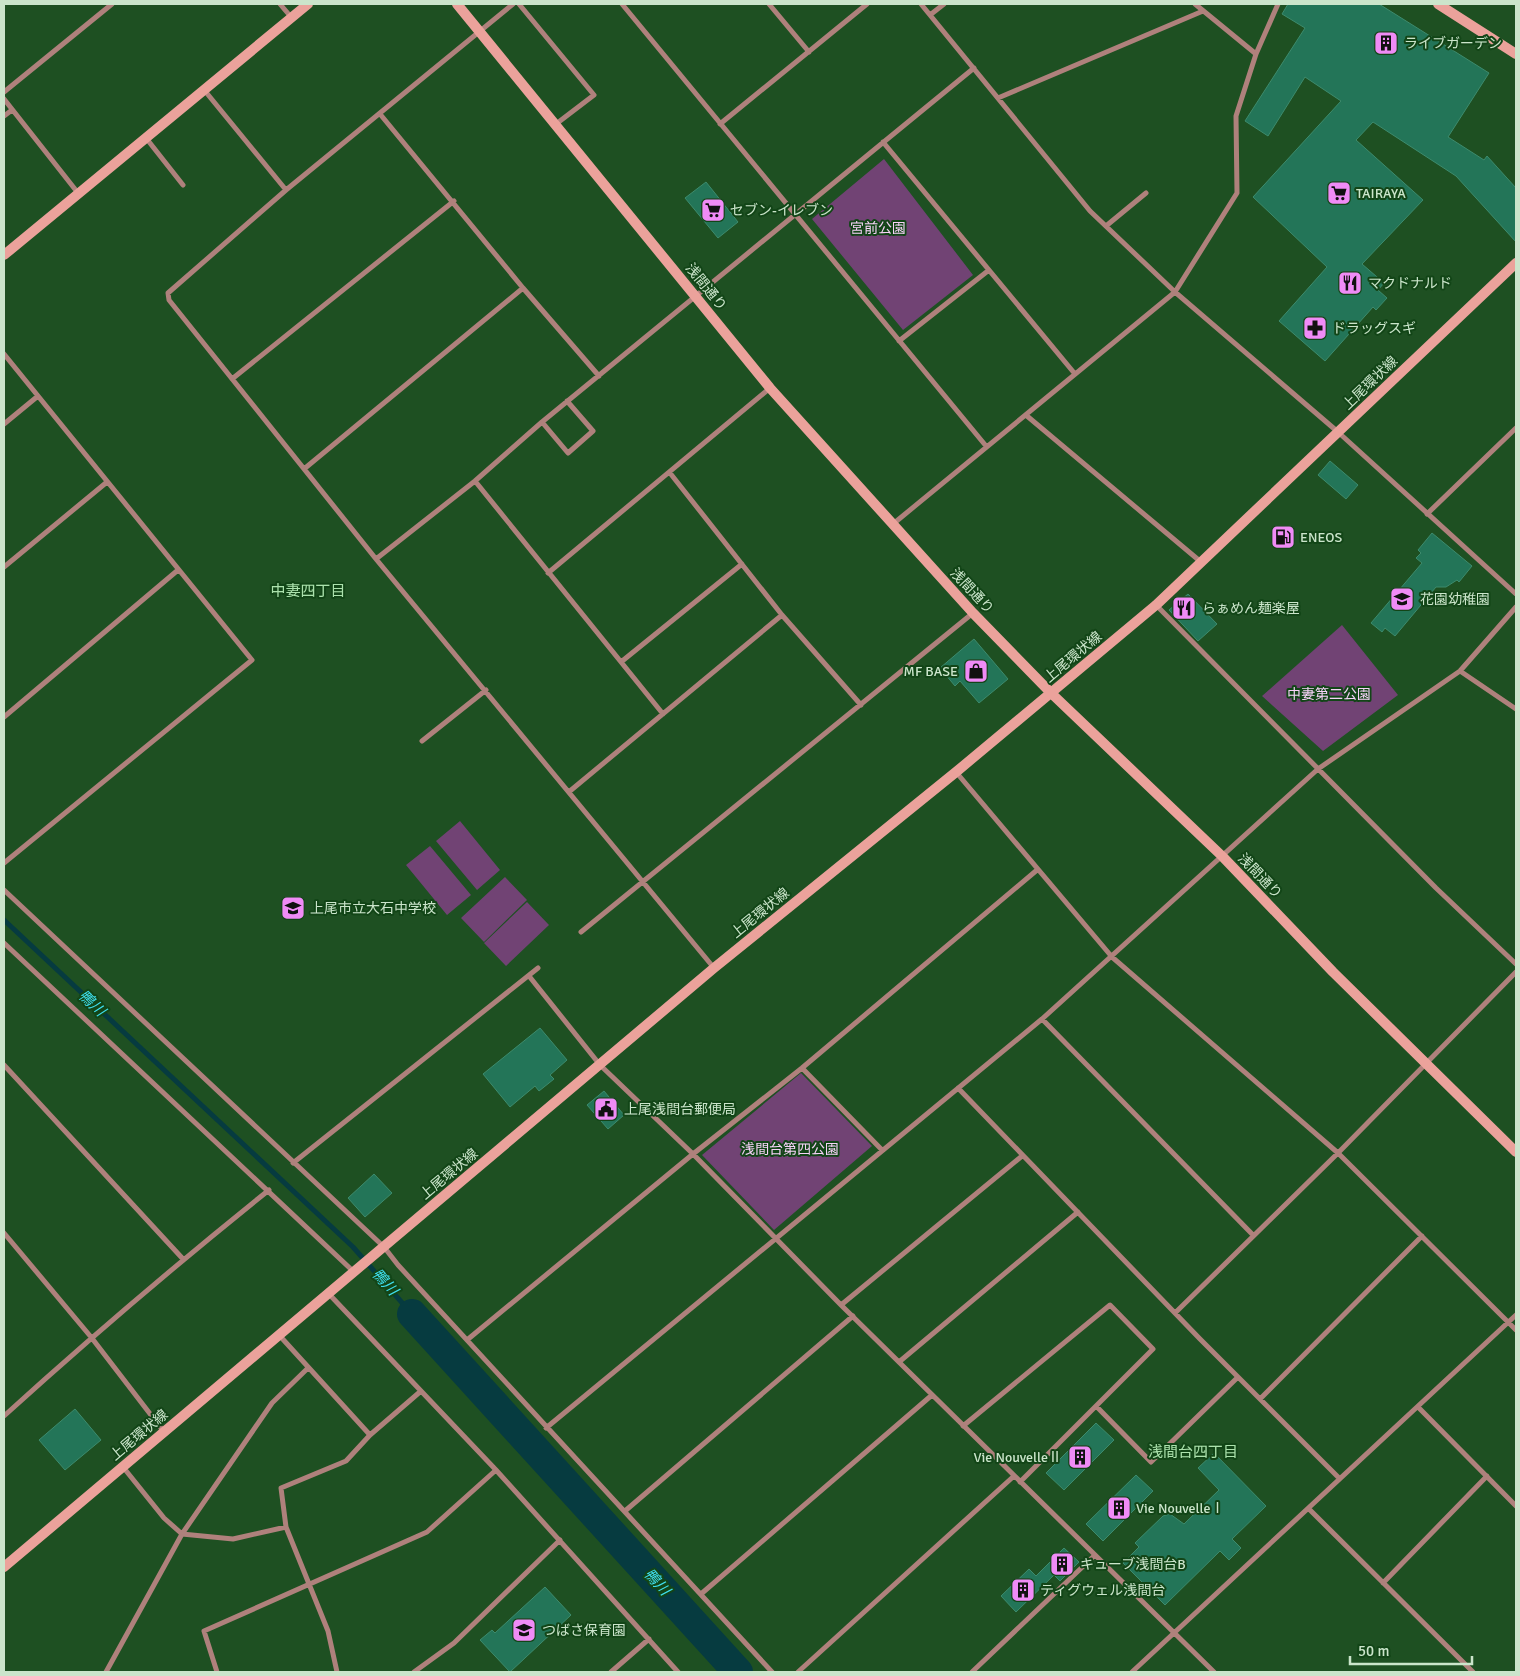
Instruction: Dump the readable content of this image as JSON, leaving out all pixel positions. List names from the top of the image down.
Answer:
{
  "streets": {
    "street": ["浅間通り", "上尾環状線"]
  },
  "crossings": [
    ["浅間通り", "上尾環状線"]
  ],
  "districts": ["中妻四丁目", "浅間台四丁目"],
  "water": ["鴨川"],
  "parks": ["宮前公園", "中妻第二公園", "浅間台第四公園"],
  "places": {
    "building": [
      "ライブガーデン",
      "Vie NouvelleⅡ",
      "Vie NouvelleⅠ",
      "キューブ浅間台B",
      "ティグウェル浅間台"
    ],
    "supermarket": ["TAIRAYA", "セブン-イレブン"],
    "restaurant": ["マクドナルド", "らぁめん麺楽屋"],
    "pharmacy": ["ドラッグスギ"],
    "fuel station": ["ENEOS"],
    "school or university": ["花園幼稚園", "上尾市立大石中学校", "つばさ保育園"],
    "shop": ["MF BASE"],
    "public building": ["上尾浅間台郵便局"]
  },
  "scale_bar": "50 m"
}
